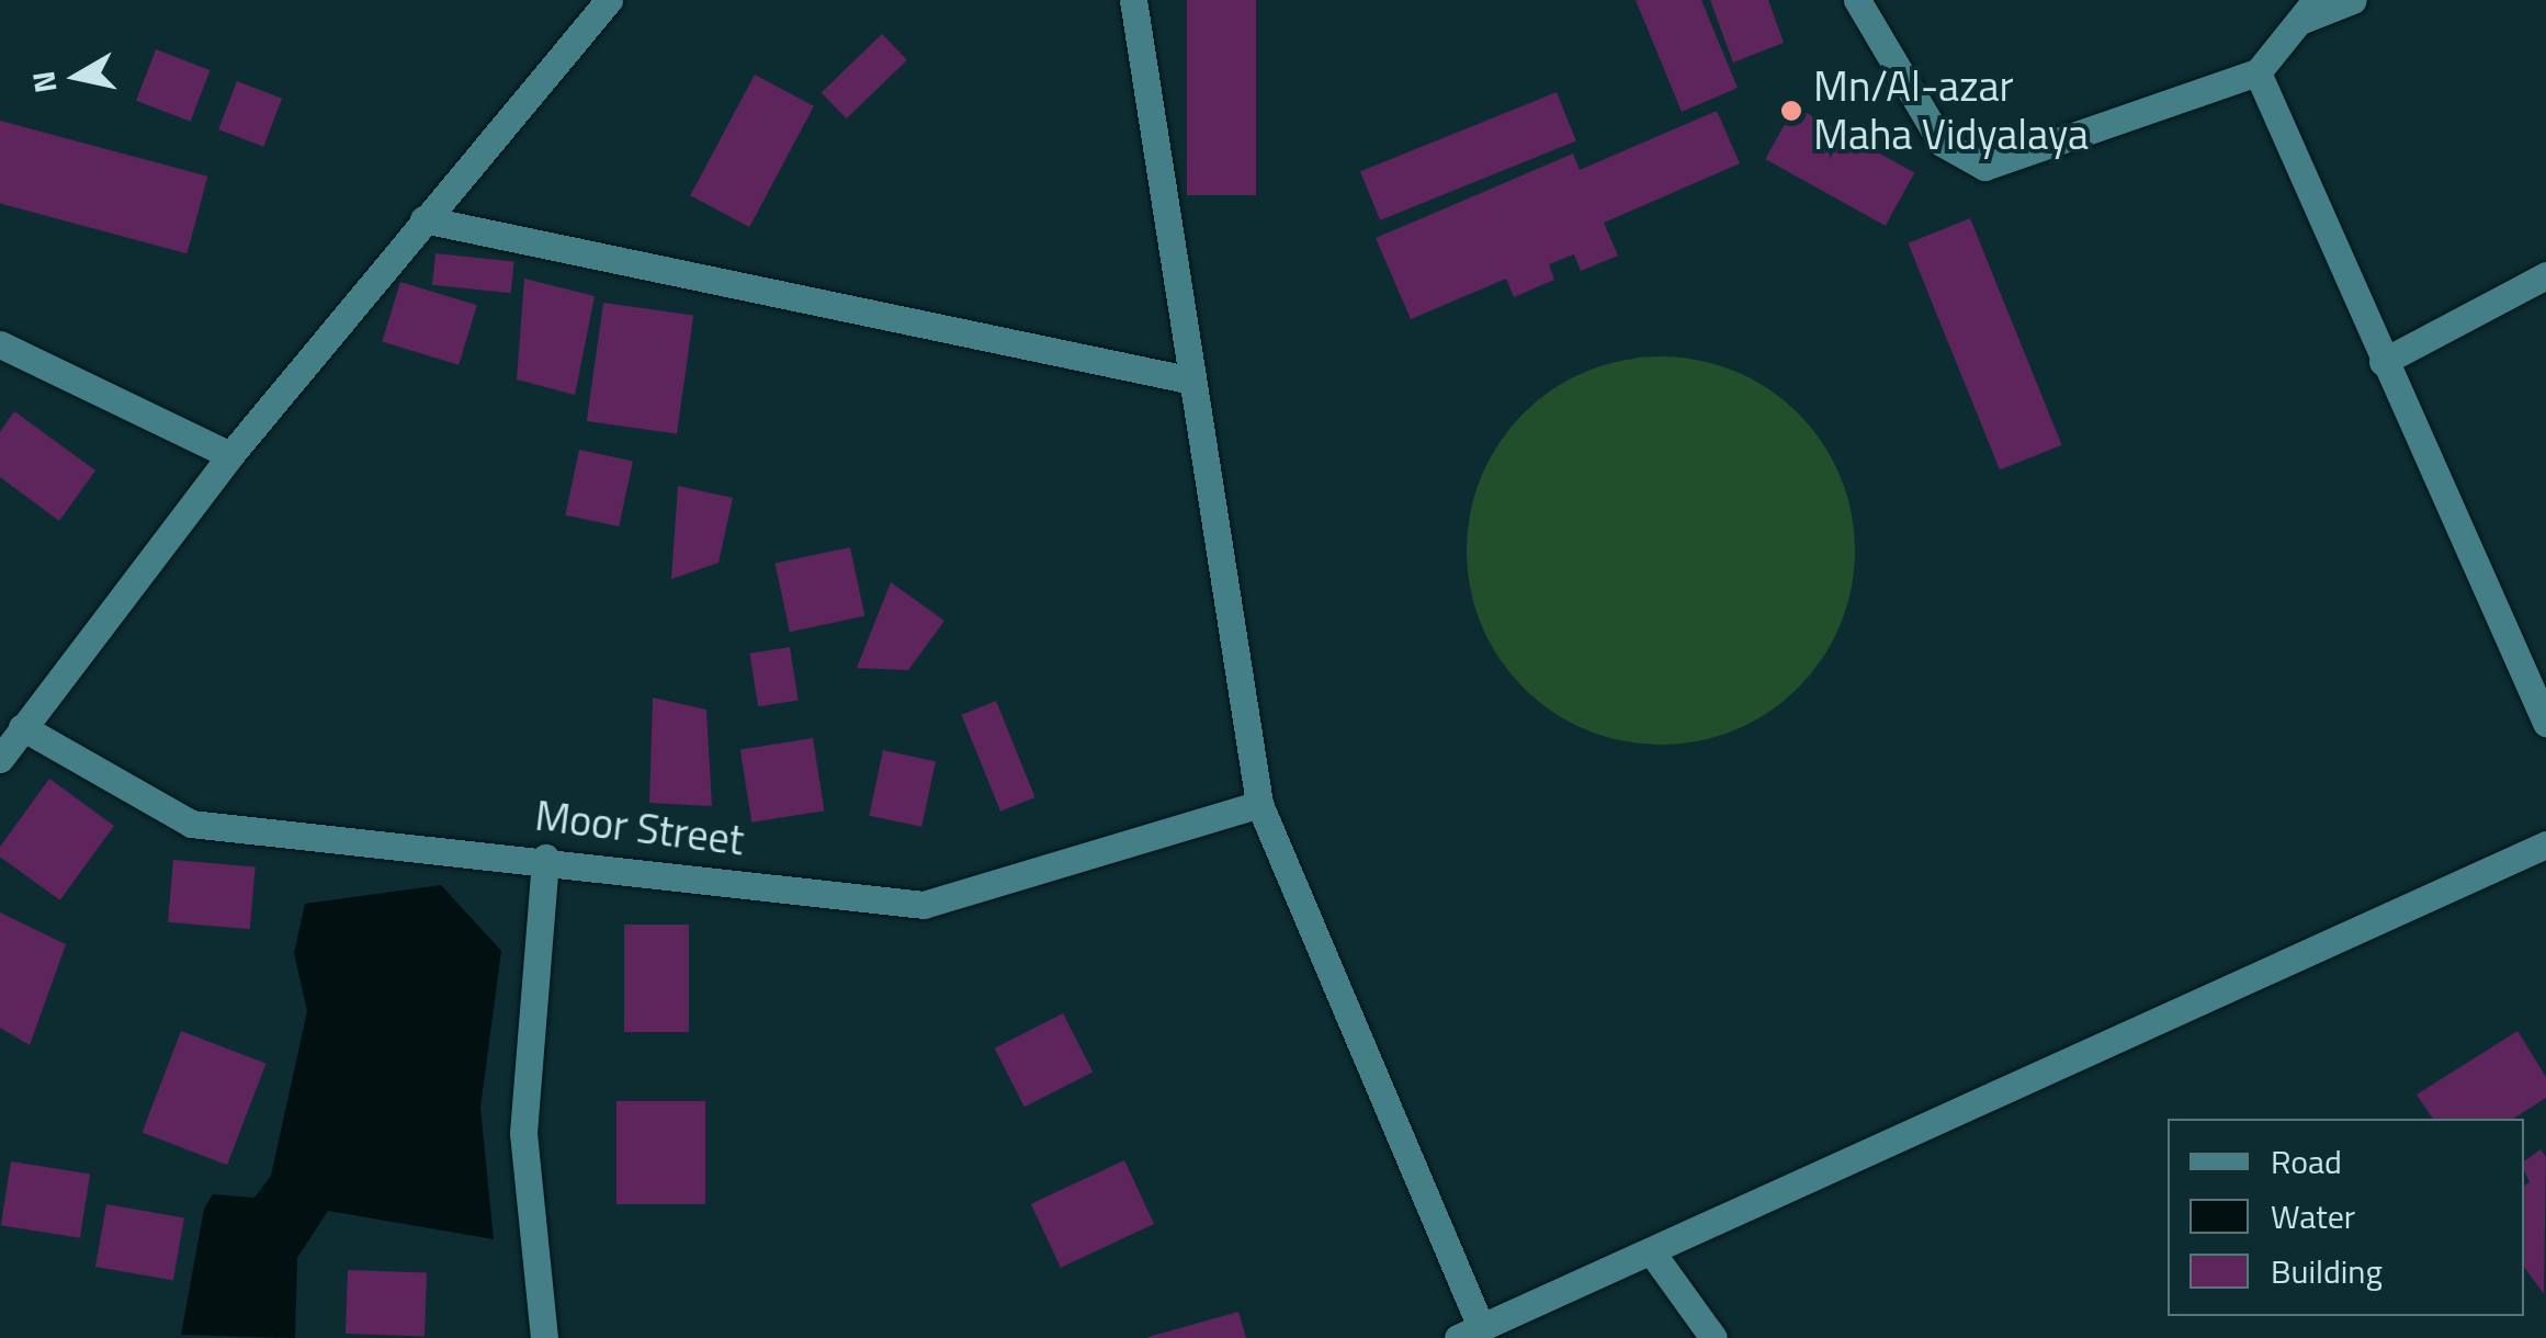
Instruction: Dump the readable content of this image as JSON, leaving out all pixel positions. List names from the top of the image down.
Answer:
{
  "streets": {
    "street": ["Moor Street"]
  },
  "places": ["Mn/Al-azar Maha Vidyalaya"],
  "legend": ["Road", "Water", "Building"],
  "north": "left"
}
